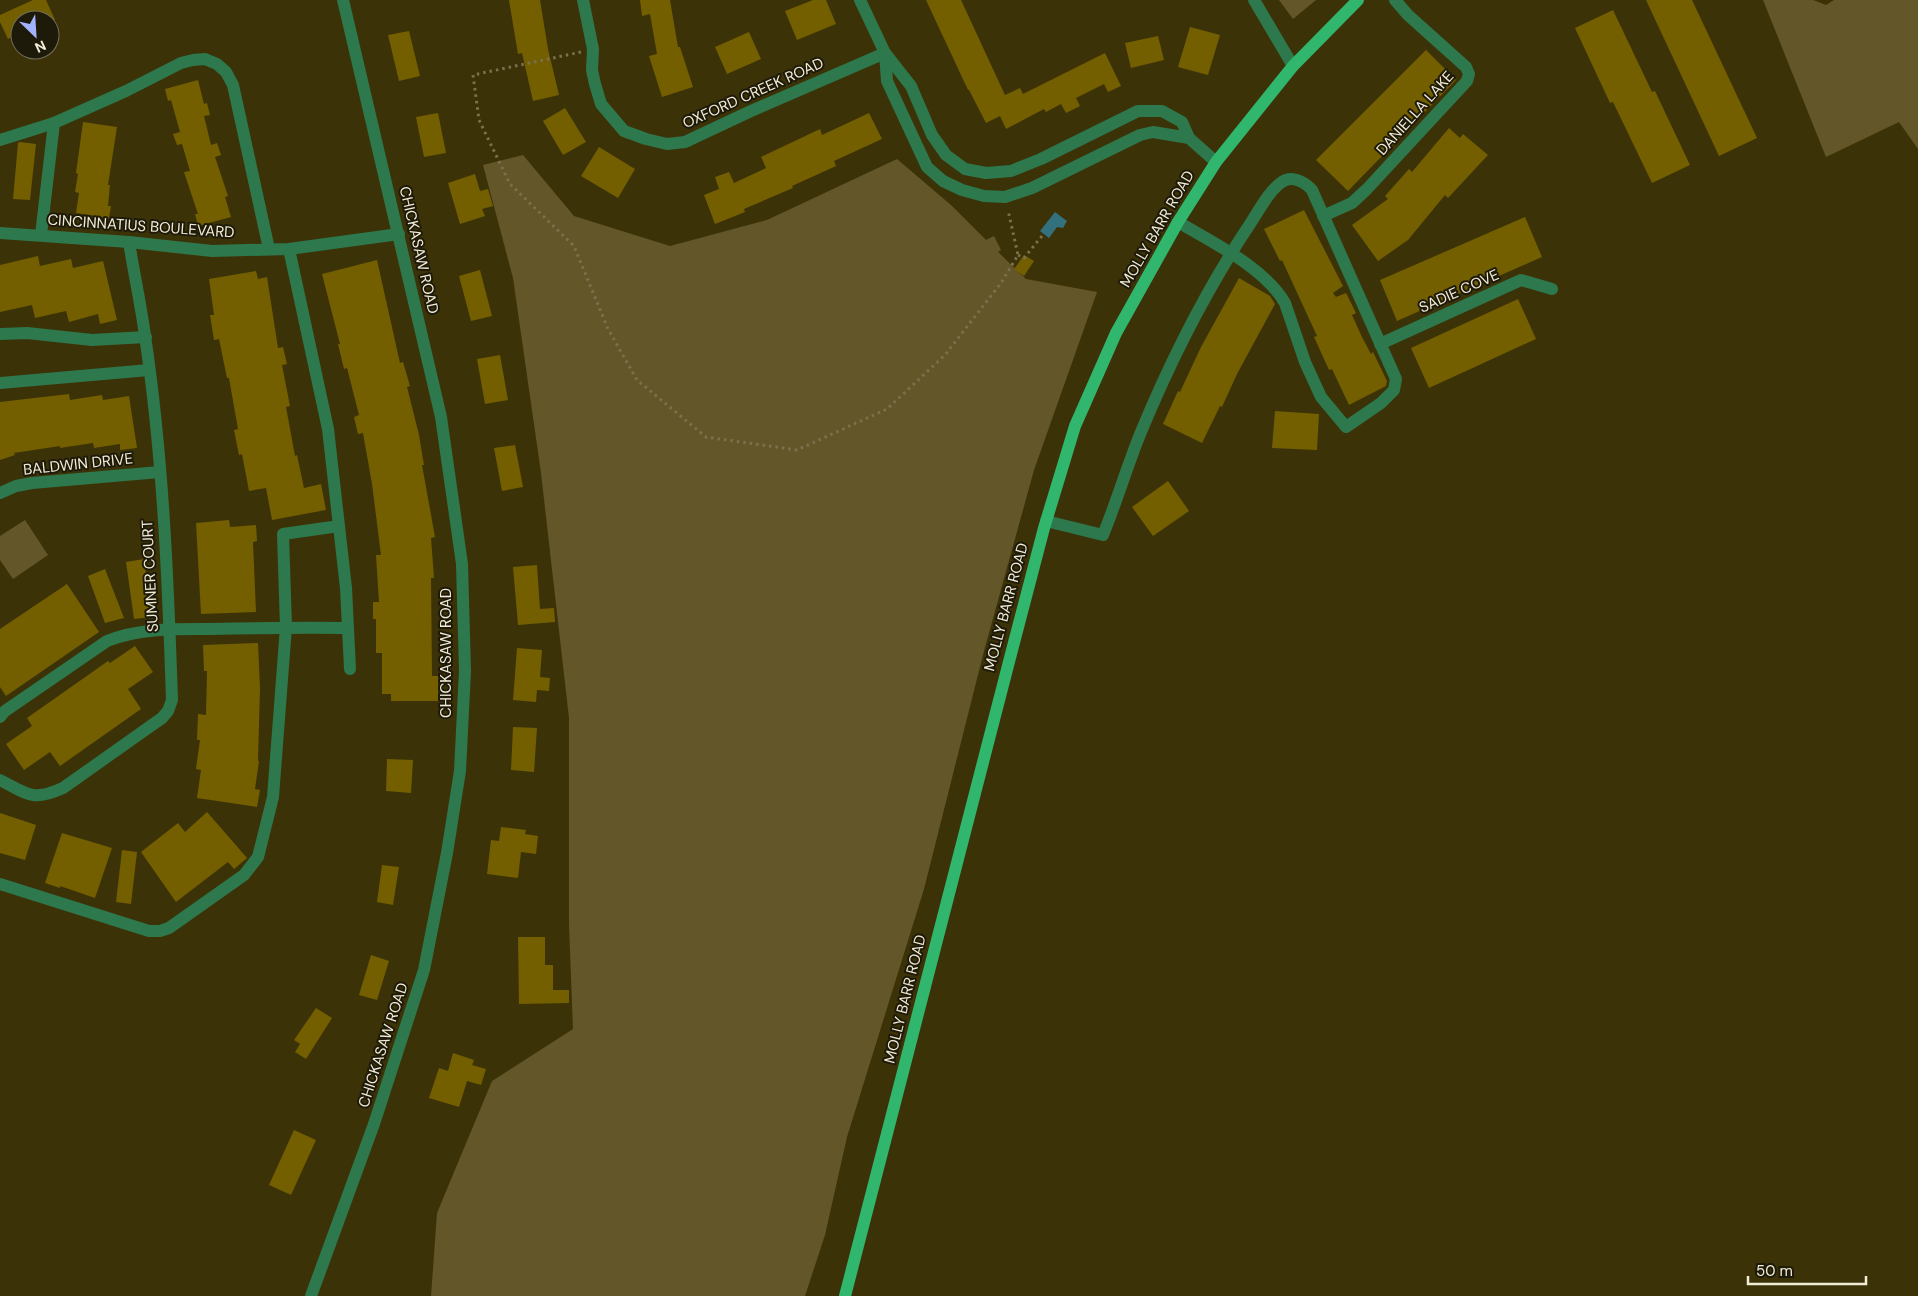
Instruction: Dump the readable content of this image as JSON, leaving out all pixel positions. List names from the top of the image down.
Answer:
{
  "streets": {
    "main road": ["MOLLY BARR ROAD"],
    "street": [
      "OXFORD CREEK ROAD",
      "DANIELLA LAKE",
      "CINCINNATIUS BOULEVARD",
      "CHICKASAW ROAD",
      "SADIE COVE",
      "BALDWIN DRIVE",
      "SUMNER COURT"
    ]
  },
  "crossings": [
    ["CINCINNATIUS BOULEVARD", "CHICKASAW ROAD"],
    ["CINCINNATIUS BOULEVARD", "SUMNER COURT"],
    ["BALDWIN DRIVE", "SUMNER COURT"]
  ],
  "scale_bar": "50 m",
  "north": "bottom right"
}
